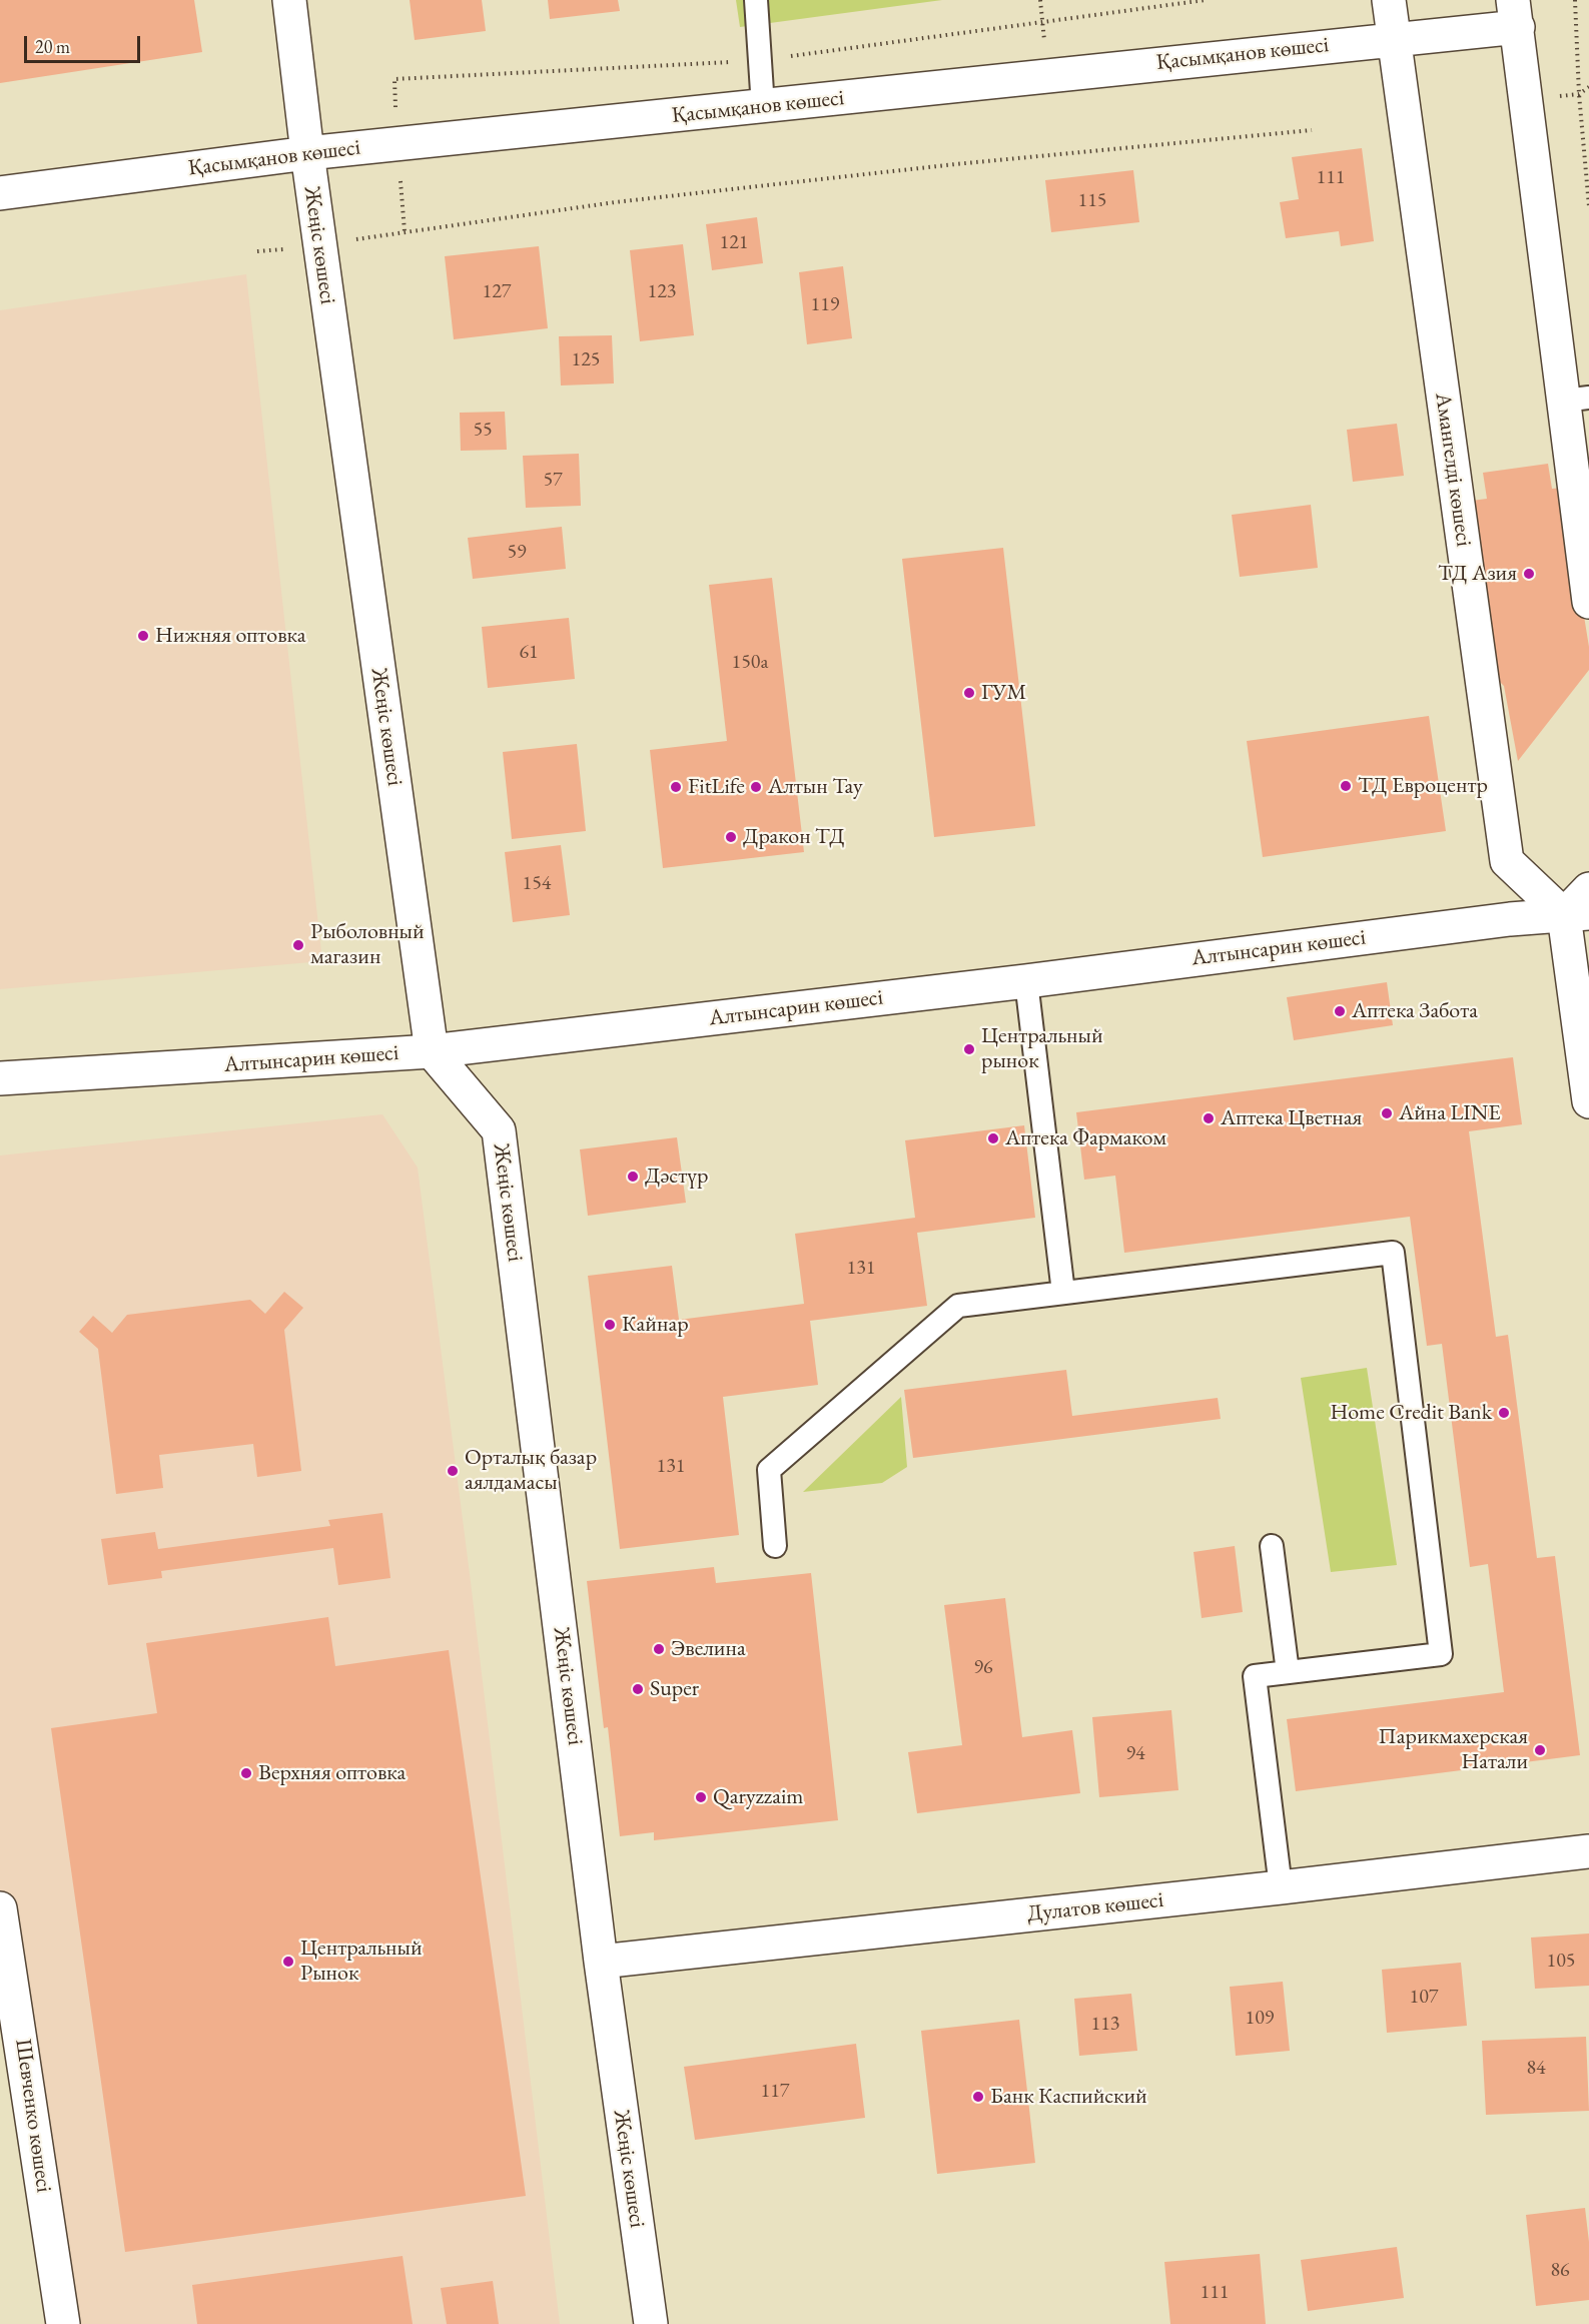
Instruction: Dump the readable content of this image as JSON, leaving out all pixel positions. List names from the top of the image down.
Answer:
{
  "streets": {
    "street": [
      "Қасымқанов көшесі",
      "Жеңіс көшесі",
      "Амангелді көшесі",
      "Алтынсарин көшесі",
      "Дулатов көшесі",
      "Шевченко көшесі"
    ]
  },
  "crossings": [
    ["Қасымқанов көшесі", "Жеңіс көшесі"],
    ["Қасымқанов көшесі", "Амангелді көшесі"],
    ["Жеңіс көшесі", "Алтынсарин көшесі"],
    ["Жеңіс көшесі", "Дулатов көшесі"],
    ["Амангелді көшесі", "Алтынсарин көшесі"]
  ],
  "places": [
    "ТД Азия",
    "Нижняя оптовка",
    "ГУМ",
    "ТД Евроцентр",
    "FitLife",
    "Алтын Тау",
    "Дракон ТД",
    "Рыболовный магазин",
    "Аптека Забота",
    "Центральный рынок",
    "Айна LINE",
    "Аптека Цветная",
    "Аптека Фармаком",
    "Дәстүр",
    "Кайнар",
    "Home Credit Bank",
    "Орталық базар аялдамасы",
    "Эвелина",
    "Super",
    "Парикмахерская Натали",
    "Верхняя оптовка",
    "Qaryzzaim",
    "Центральный Рынок",
    "Банк Каспийский"
  ],
  "house_numbers": [
    "111",
    "115",
    "121",
    "127",
    "123",
    "119",
    "125",
    "55",
    "57",
    "59",
    "61",
    "150а",
    "154",
    "131",
    "131",
    "96",
    "94",
    "105",
    "107",
    "109",
    "113",
    "84",
    "117",
    "86",
    "111"
  ],
  "scale_bar": "20 m"
}
